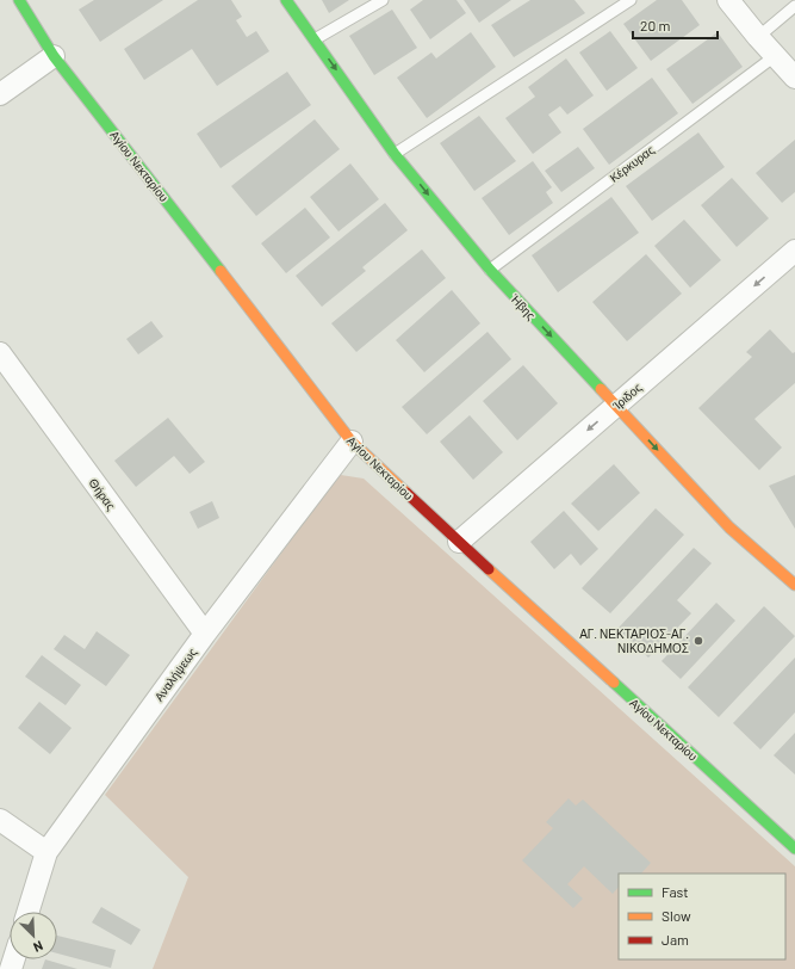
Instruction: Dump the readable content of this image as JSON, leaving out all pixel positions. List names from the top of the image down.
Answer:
{
  "streets": {
    "street": [
      "Αγίου Νεκταρίου",
      "Ήβης",
      "Ίριδος",
      "Θήρας",
      "Αναλήψεως"
    ],
    "lane": ["Κέρκυρας"]
  },
  "crossings": [
    ["Κέρκυρας", "Ήβης"],
    ["Αγίου Νεκταρίου", "Ίριδος"],
    ["Αγίου Νεκταρίου", "Αναλήψεως"],
    ["Ήβης", "Ίριδος"],
    ["Θήρας", "Αναλήψεως"]
  ],
  "one_way": ["Ήβης", "Ίριδος"],
  "places": ["ΑΓ. ΝΕΚΤΑΡΙΟΣ-ΑΓ. ΝΙΚΟΔΗΜΟΣ"],
  "legend": ["Fast", "Slow", "Jam"],
  "scale_bar": "20 m",
  "north": "bottom right"
}
